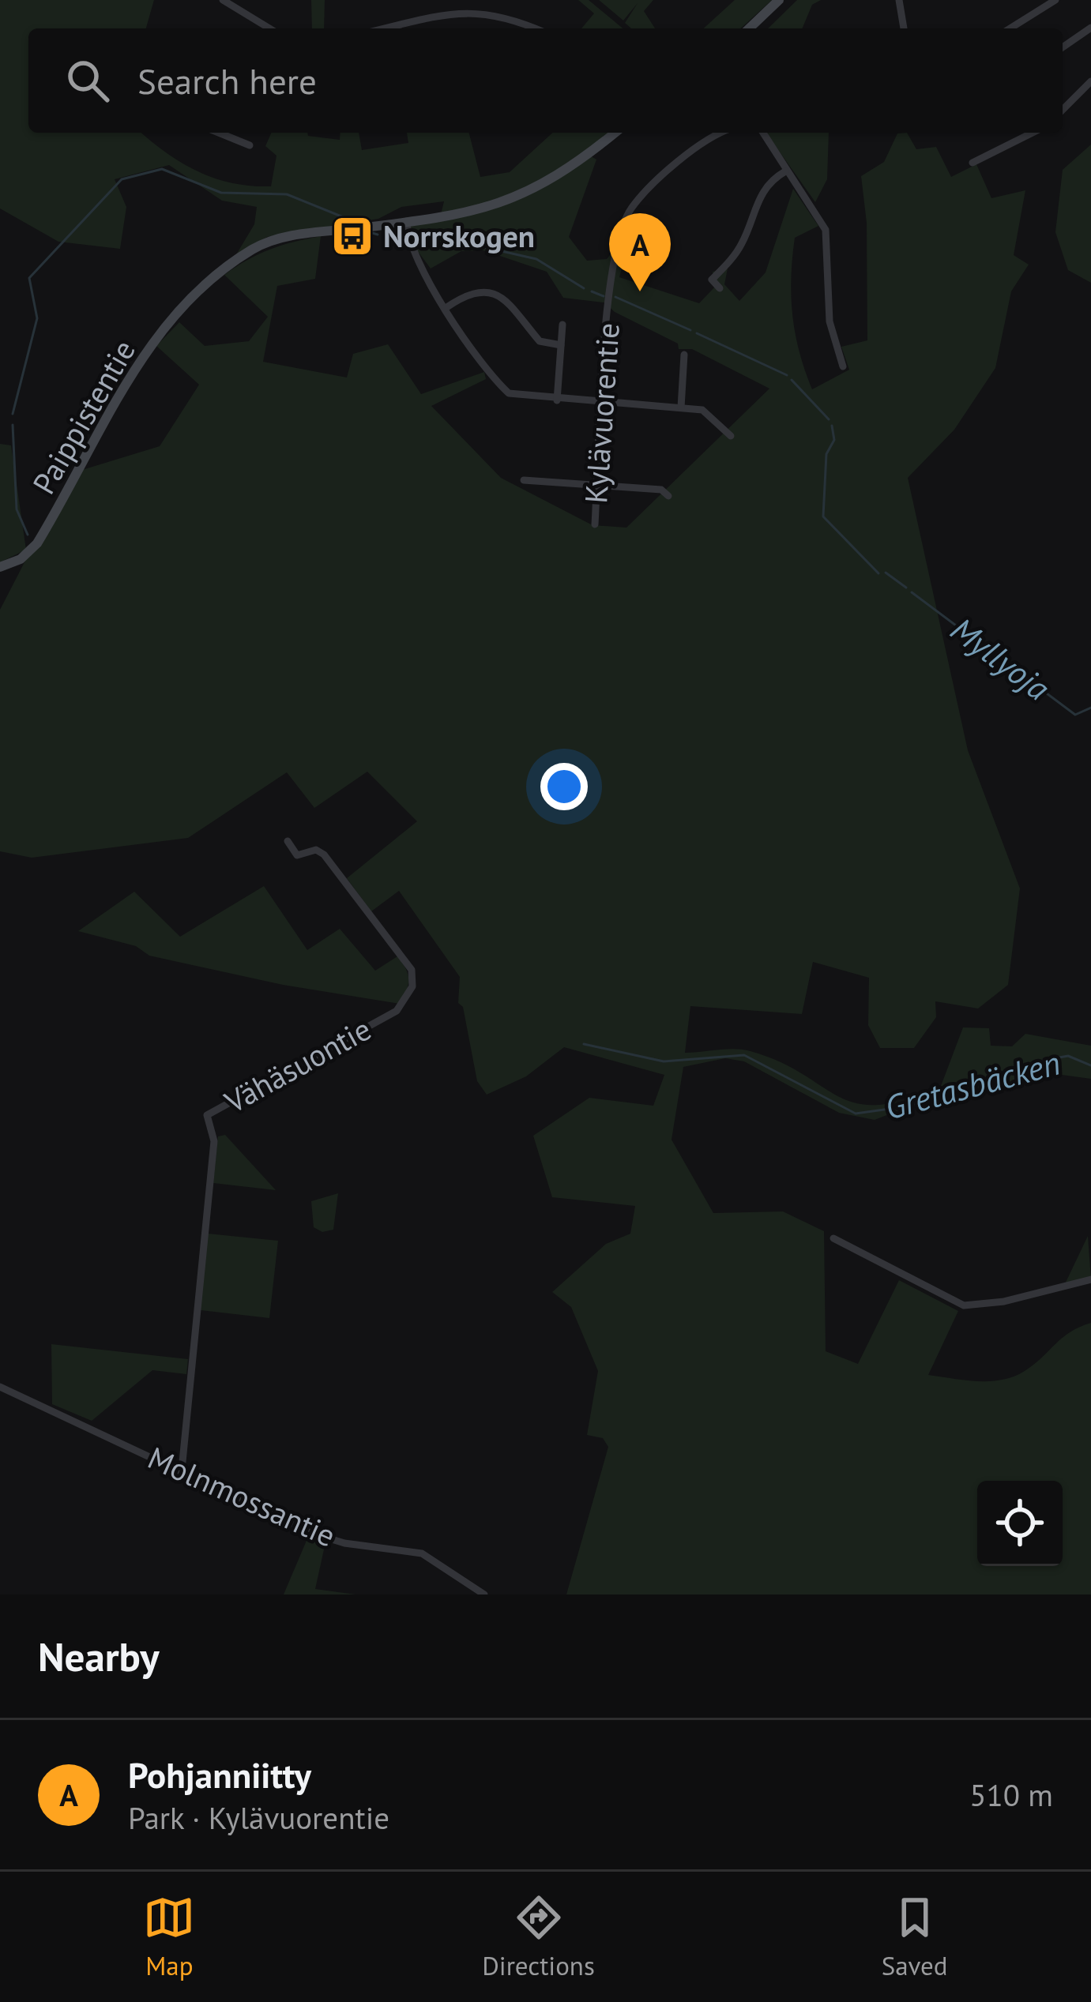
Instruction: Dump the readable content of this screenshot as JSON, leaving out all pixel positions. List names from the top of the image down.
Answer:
{
  "streets": {
    "street": [
      "Kylävuorentie",
      "Paippistentie",
      "Vähäsuontie",
      "Molnmossantie"
    ]
  },
  "crossings": [
    ["Vähäsuontie", "Molnmossantie"]
  ],
  "water": ["Myllyoja", "Gretasbäcken"],
  "places": {
    "bus stop": ["Norrskogen"]
  },
  "page": {
    "search": "Search here",
    "pins": "A",
    "heading": "Nearby",
    "list": [
      {
        "mark": "A",
        "name": "Pohjanniitty",
        "note": "Park · Kylävuorentie",
        "value": "510 m"
      }
    ],
    "nav": ["Map", "Directions", "Saved"]
  }
}
